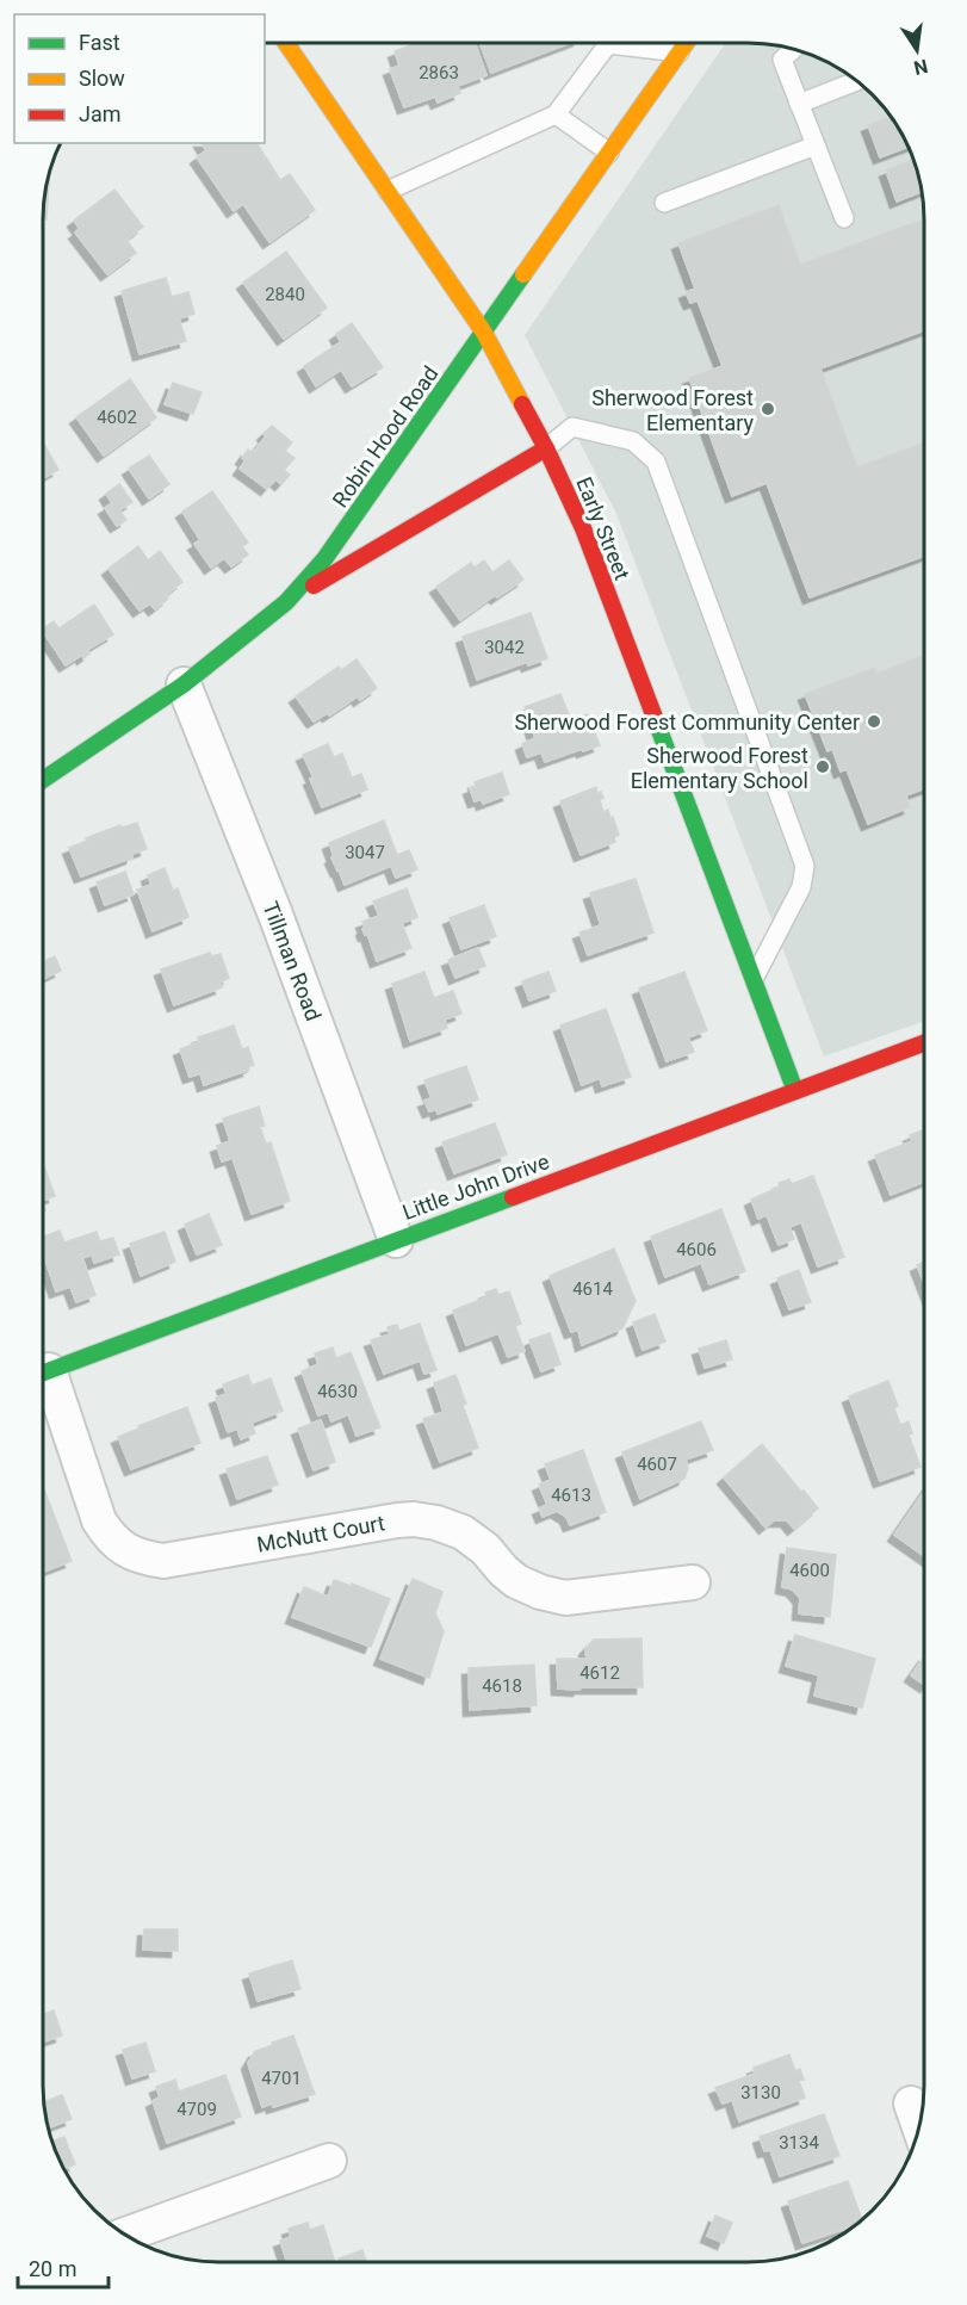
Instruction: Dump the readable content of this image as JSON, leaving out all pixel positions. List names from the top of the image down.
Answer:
{
  "streets": {
    "street": [
      "Robin Hood Road",
      "Early Street",
      "Tillman Road",
      "Little John Drive",
      "McNutt Court"
    ]
  },
  "crossings": [
    ["Robin Hood Road", "Early Street"],
    ["Robin Hood Road", "Tillman Road"],
    ["Early Street", "Little John Drive"],
    ["Tillman Road", "Little John Drive"]
  ],
  "places": ["Sherwood Forest Elementary", "Sherwood Forest Community Center", "Sherwood Forest Elementary School"],
  "house_numbers": [
    "2863",
    "2840",
    "4602",
    "3042",
    "3047",
    "4606",
    "4614",
    "4630",
    "4607",
    "4613",
    "4600",
    "4612",
    "4618",
    "4701",
    "3130",
    "4709",
    "3134"
  ],
  "legend": ["Fast", "Slow", "Jam"],
  "scale_bar": "20 m",
  "north": "bottom"
}
